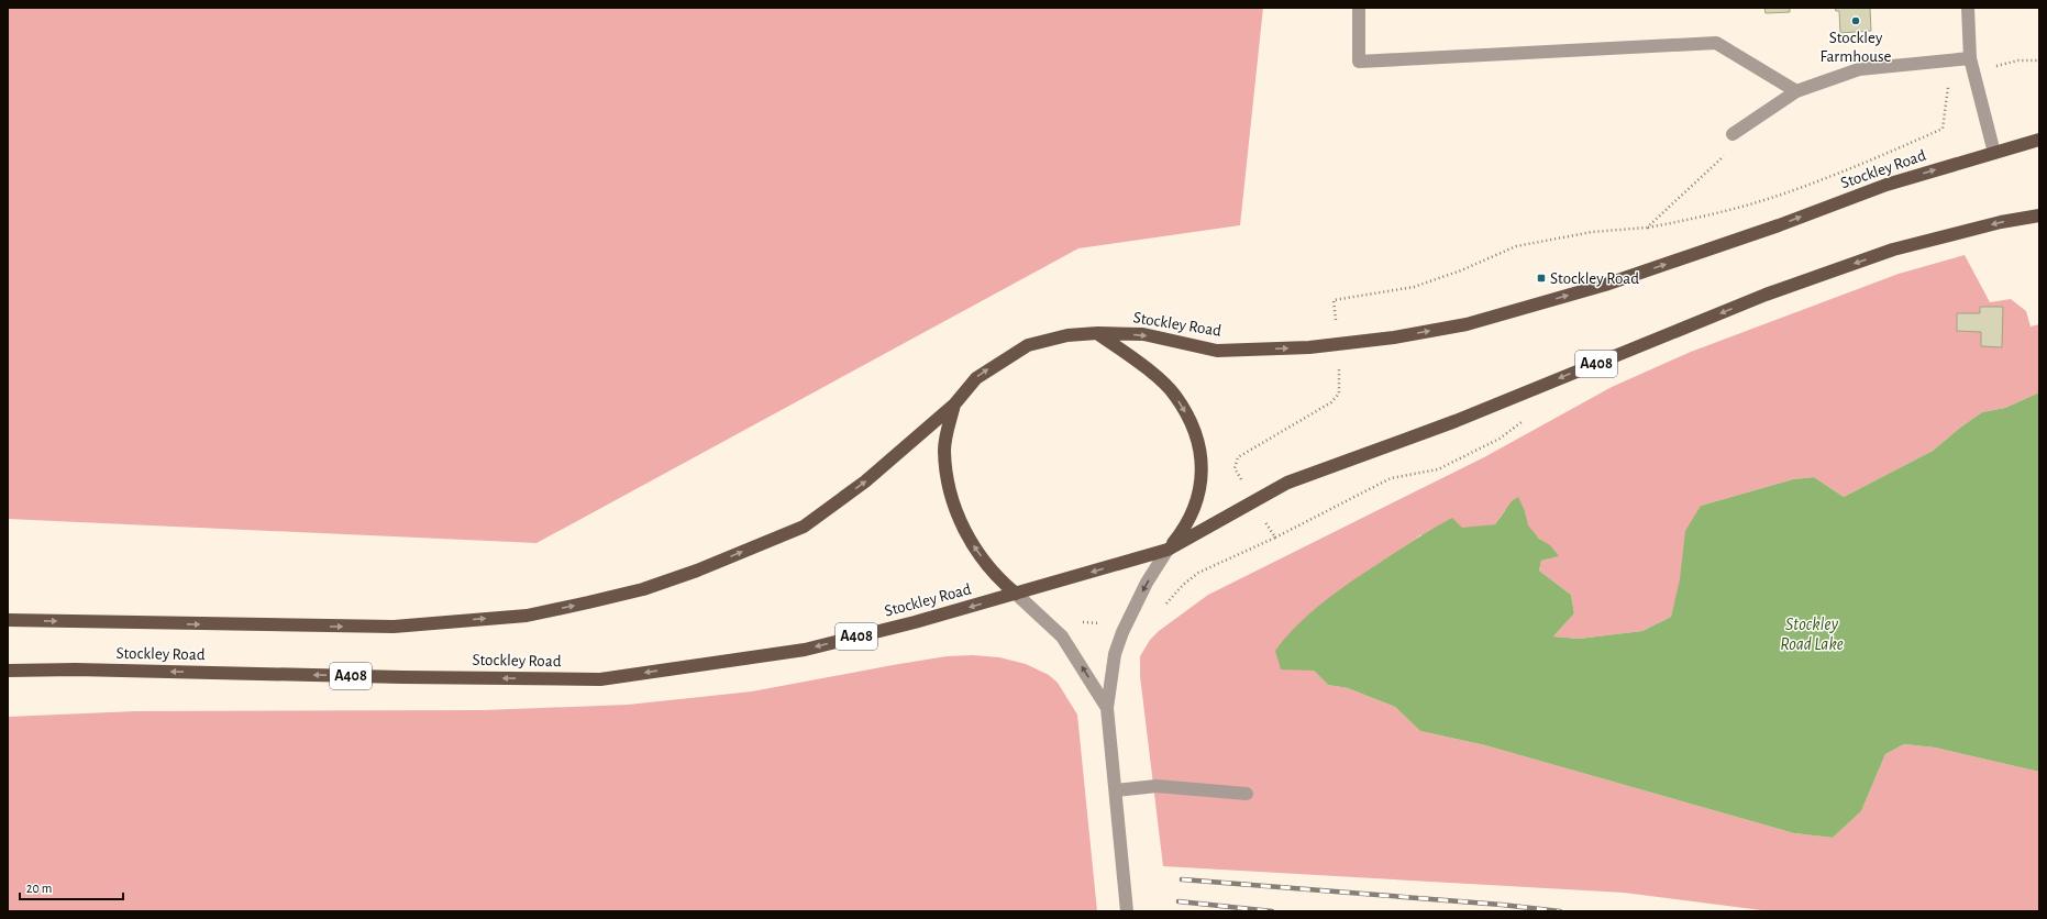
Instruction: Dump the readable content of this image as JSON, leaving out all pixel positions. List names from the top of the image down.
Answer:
{
  "streets": {
    "main road": ["Stockley Road", "A408"]
  },
  "water": ["Stockley Road Lake"],
  "places": {
    "other": ["Stockley Farmhouse"],
    "transit": ["Stockley Road"]
  },
  "scale_bar": "20 m"
}
